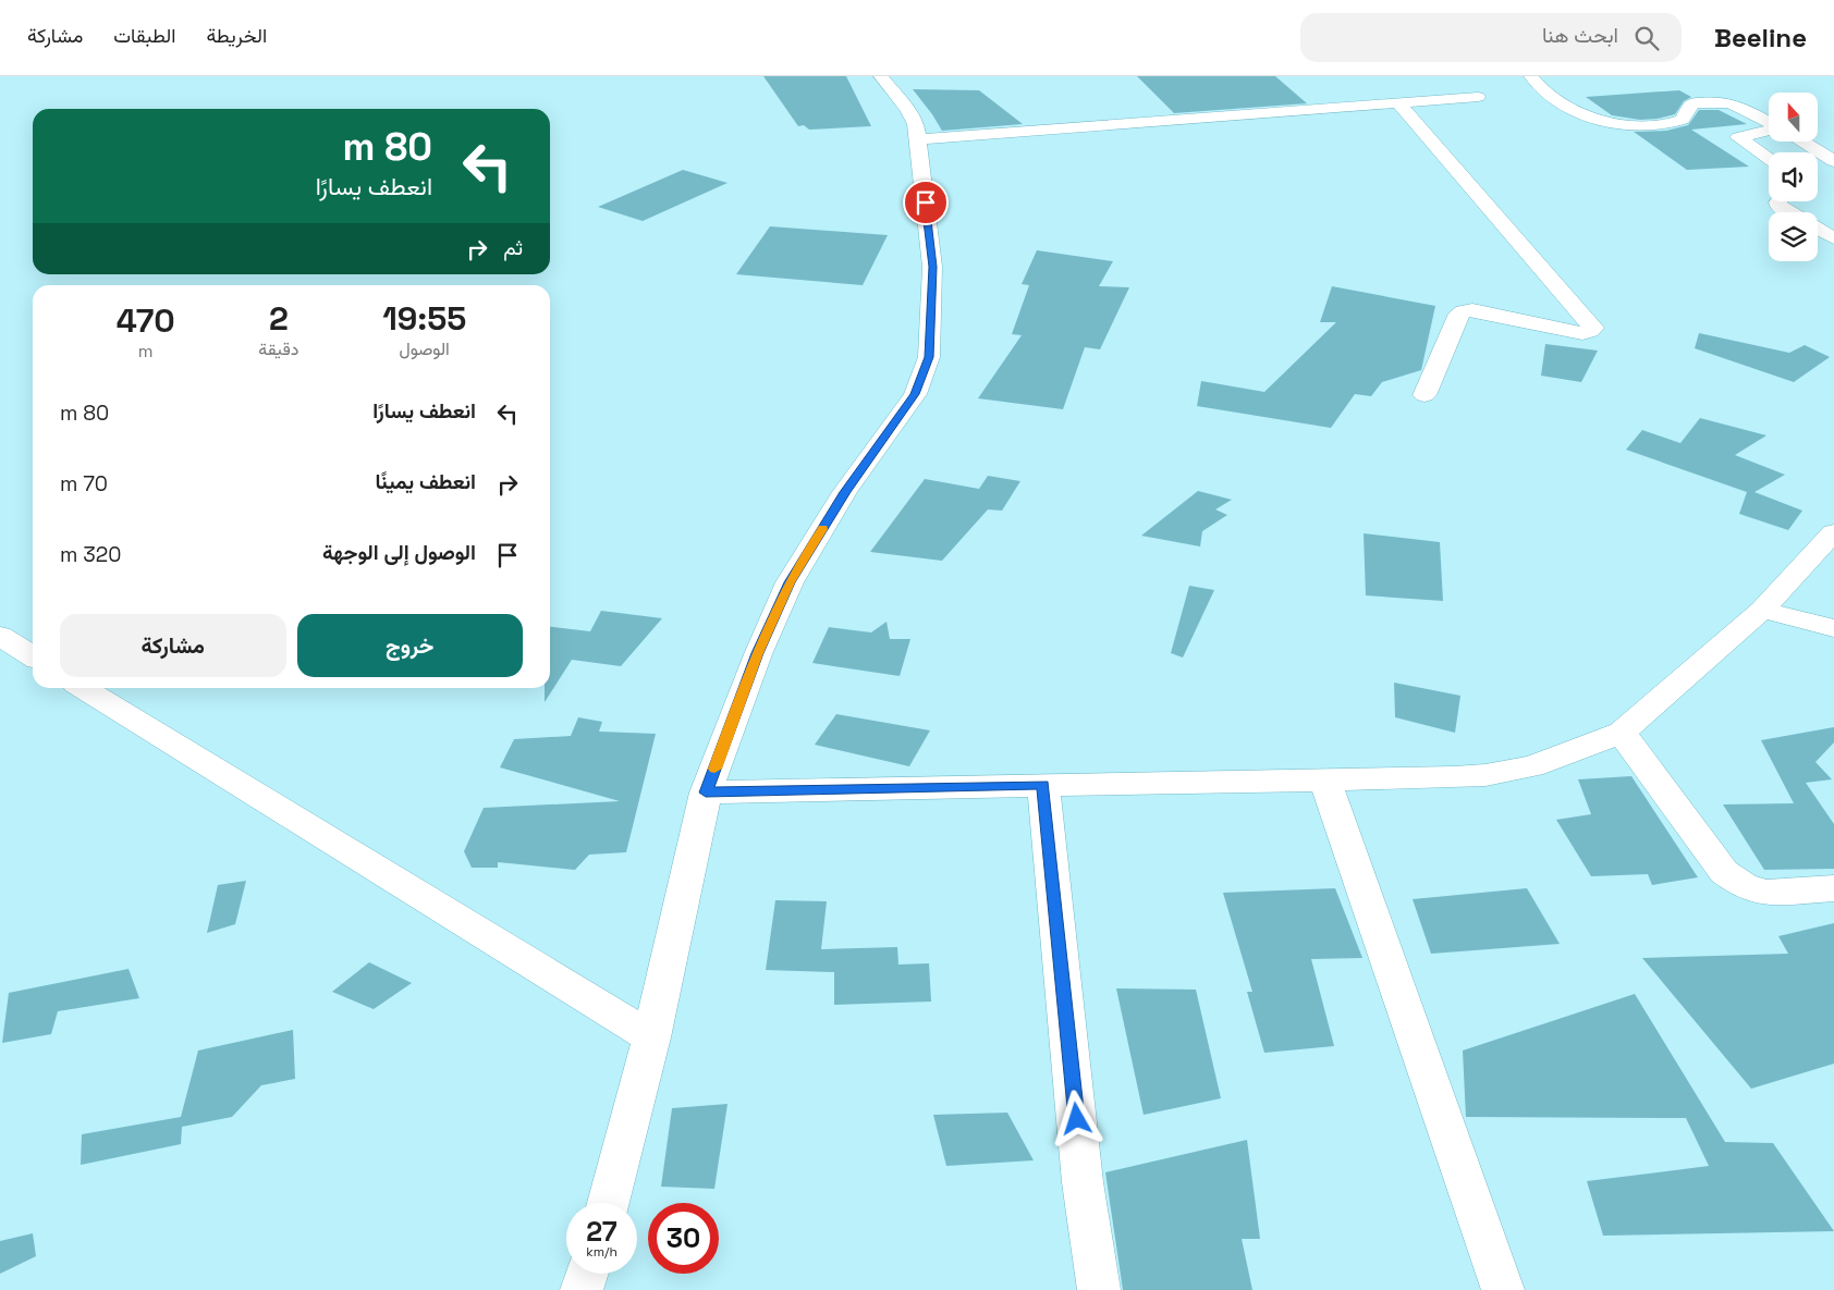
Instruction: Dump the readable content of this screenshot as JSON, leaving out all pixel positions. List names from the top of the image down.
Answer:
{
  "north": "top",
  "page": {
    "header": "Beeline",
    "search": "ابحث هنا",
    "nav": ["الخريطة", "الطبقات", "مشاركة"],
    "turn": ["80 m", "انعطف يسارًا"],
    "then": "ثم",
    "eta": [
      "19:55",
      "الوصول",
      "2",
      "دقيقة",
      "470",
      "m"
    ],
    "list": [
      {
        "name": "انعطف يسارًا",
        "value": "80 m"
      },
      {
        "name": "انعطف يمينًا",
        "value": "70 m"
      },
      {
        "name": "الوصول إلى الوجهة",
        "value": "320 m"
      }
    ],
    "buttons": ["خروج", "مشاركة"],
    "speed": "27 km/h",
    "limit": "30"
  }
}
